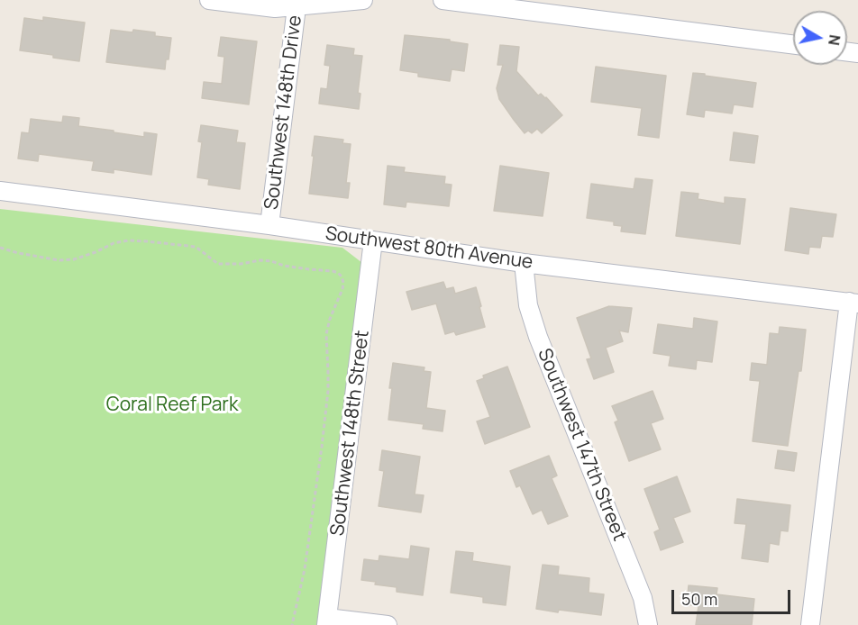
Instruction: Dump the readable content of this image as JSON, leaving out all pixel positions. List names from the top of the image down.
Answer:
{
  "streets": {
    "street": [
      "Southwest 148th Drive",
      "Southwest 80th Avenue",
      "Southwest 148th Street",
      "Southwest 147th Street"
    ]
  },
  "crossings": [
    ["Southwest 148th Drive", "Southwest 80th Avenue"],
    ["Southwest 80th Avenue", "Southwest 148th Street"],
    ["Southwest 80th Avenue", "Southwest 147th Street"]
  ],
  "parks": ["Coral Reef Park"],
  "scale_bar": "50 m",
  "north": "right"
}
